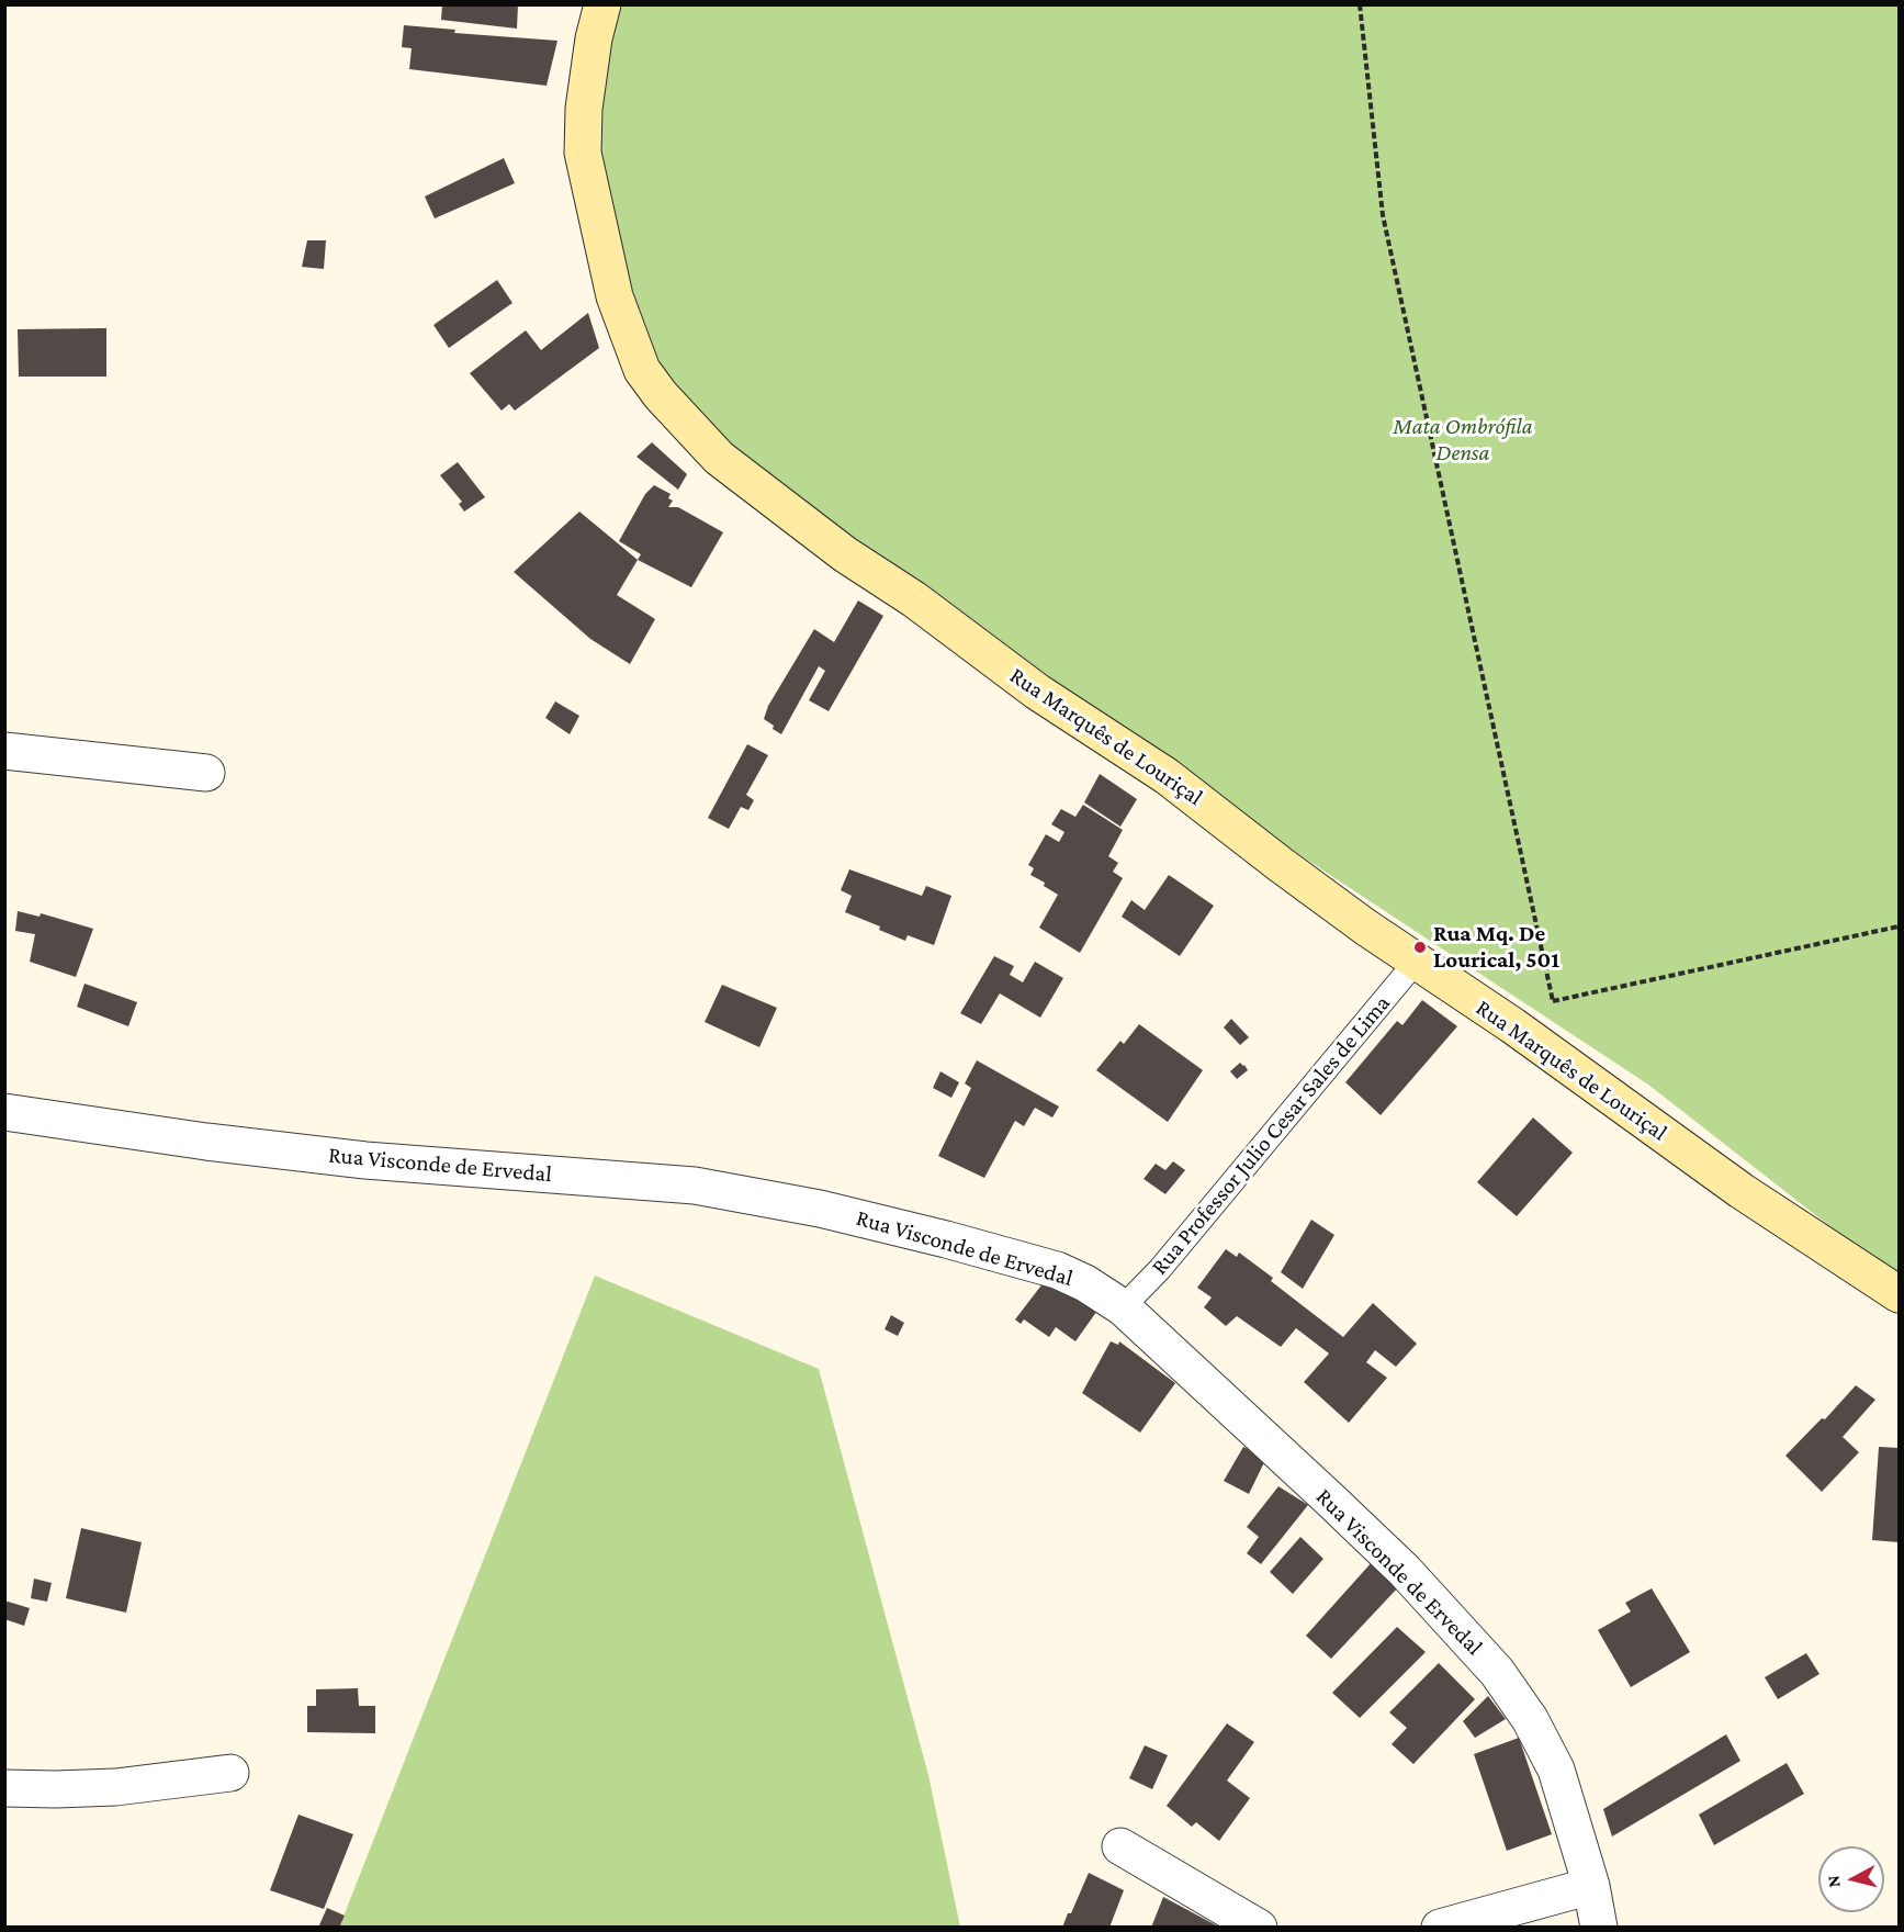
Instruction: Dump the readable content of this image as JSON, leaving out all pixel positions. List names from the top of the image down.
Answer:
{
  "streets": {
    "main road": ["Rua Marquês de Louriçal"],
    "street": ["Rua Visconde de Ervedal"],
    "lane": ["Rua Professor Julio Cesar Sales de Lima"]
  },
  "crossings": [
    ["Rua Marquês de Louriçal", "Rua Professor Julio Cesar Sales de Lima"],
    ["Rua Professor Julio Cesar Sales de Lima", "Rua Visconde de Ervedal"]
  ],
  "parks": ["Mata Ombrófila Densa"],
  "places": ["Rua Mq. De Lourical, 501"],
  "north": "left"
}
